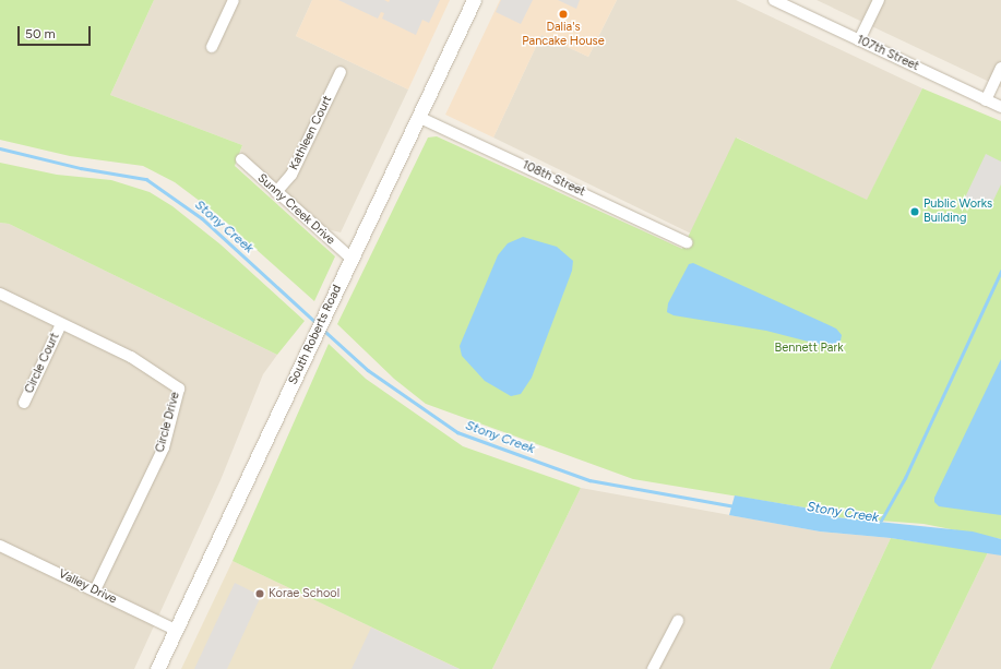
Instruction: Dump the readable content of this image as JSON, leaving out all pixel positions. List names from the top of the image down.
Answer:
{
  "streets": {
    "street": [
      "107th Street",
      "Kathleen Court",
      "108th Street",
      "Sunny Creek Drive",
      "South Roberts Road",
      "Circle Court",
      "Circle Drive",
      "Valley Drive"
    ]
  },
  "crossings": [
    ["Kathleen Court", "Sunny Creek Drive"],
    ["108th Street", "South Roberts Road"],
    ["Sunny Creek Drive", "South Roberts Road"],
    ["South Roberts Road", "Valley Drive"],
    ["Circle Court", "Circle Drive"],
    ["Circle Drive", "Valley Drive"]
  ],
  "water": ["Stony Creek"],
  "parks": ["Bennett Park"],
  "places": ["Dalia's Pancake House", "Public Works Building", "Korae School"],
  "scale_bar": "50 m"
}
